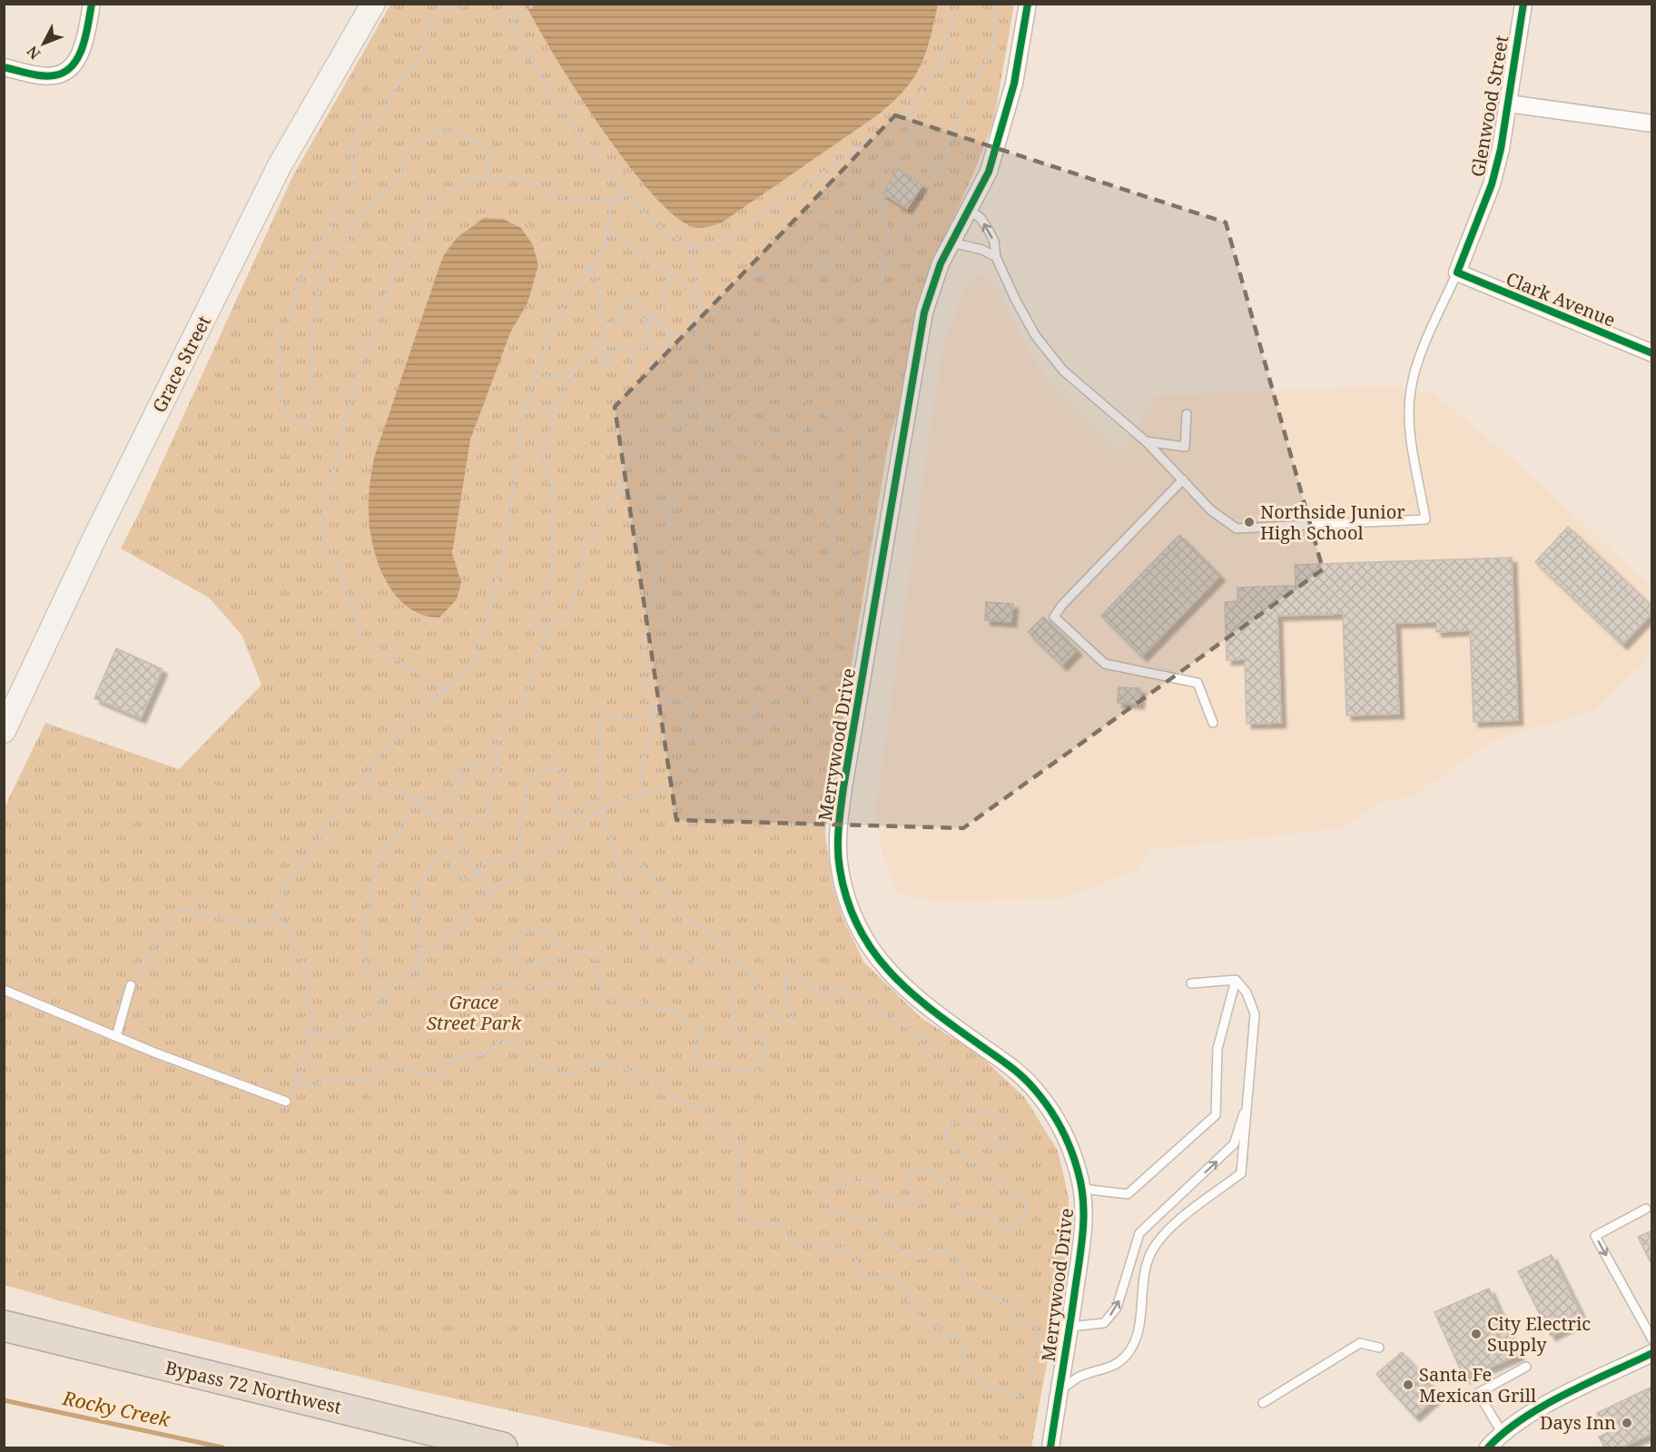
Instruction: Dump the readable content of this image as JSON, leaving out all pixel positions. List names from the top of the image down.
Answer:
{
  "streets": {
    "highway": ["Bypass 72 Northwest"],
    "main road": ["Grace Street"],
    "street": ["Glenwood Street", "Clark Avenue", "Merrywood Drive"]
  },
  "crossings": [
    ["Glenwood Street", "Clark Avenue"]
  ],
  "water": ["Rocky Creek"],
  "parks": ["Grace Street Park"],
  "places": [
    "Northside Junior High School",
    "City Electric Supply",
    "Santa Fe Mexican Grill",
    "Days Inn"
  ],
  "north": "bottom left"
}
